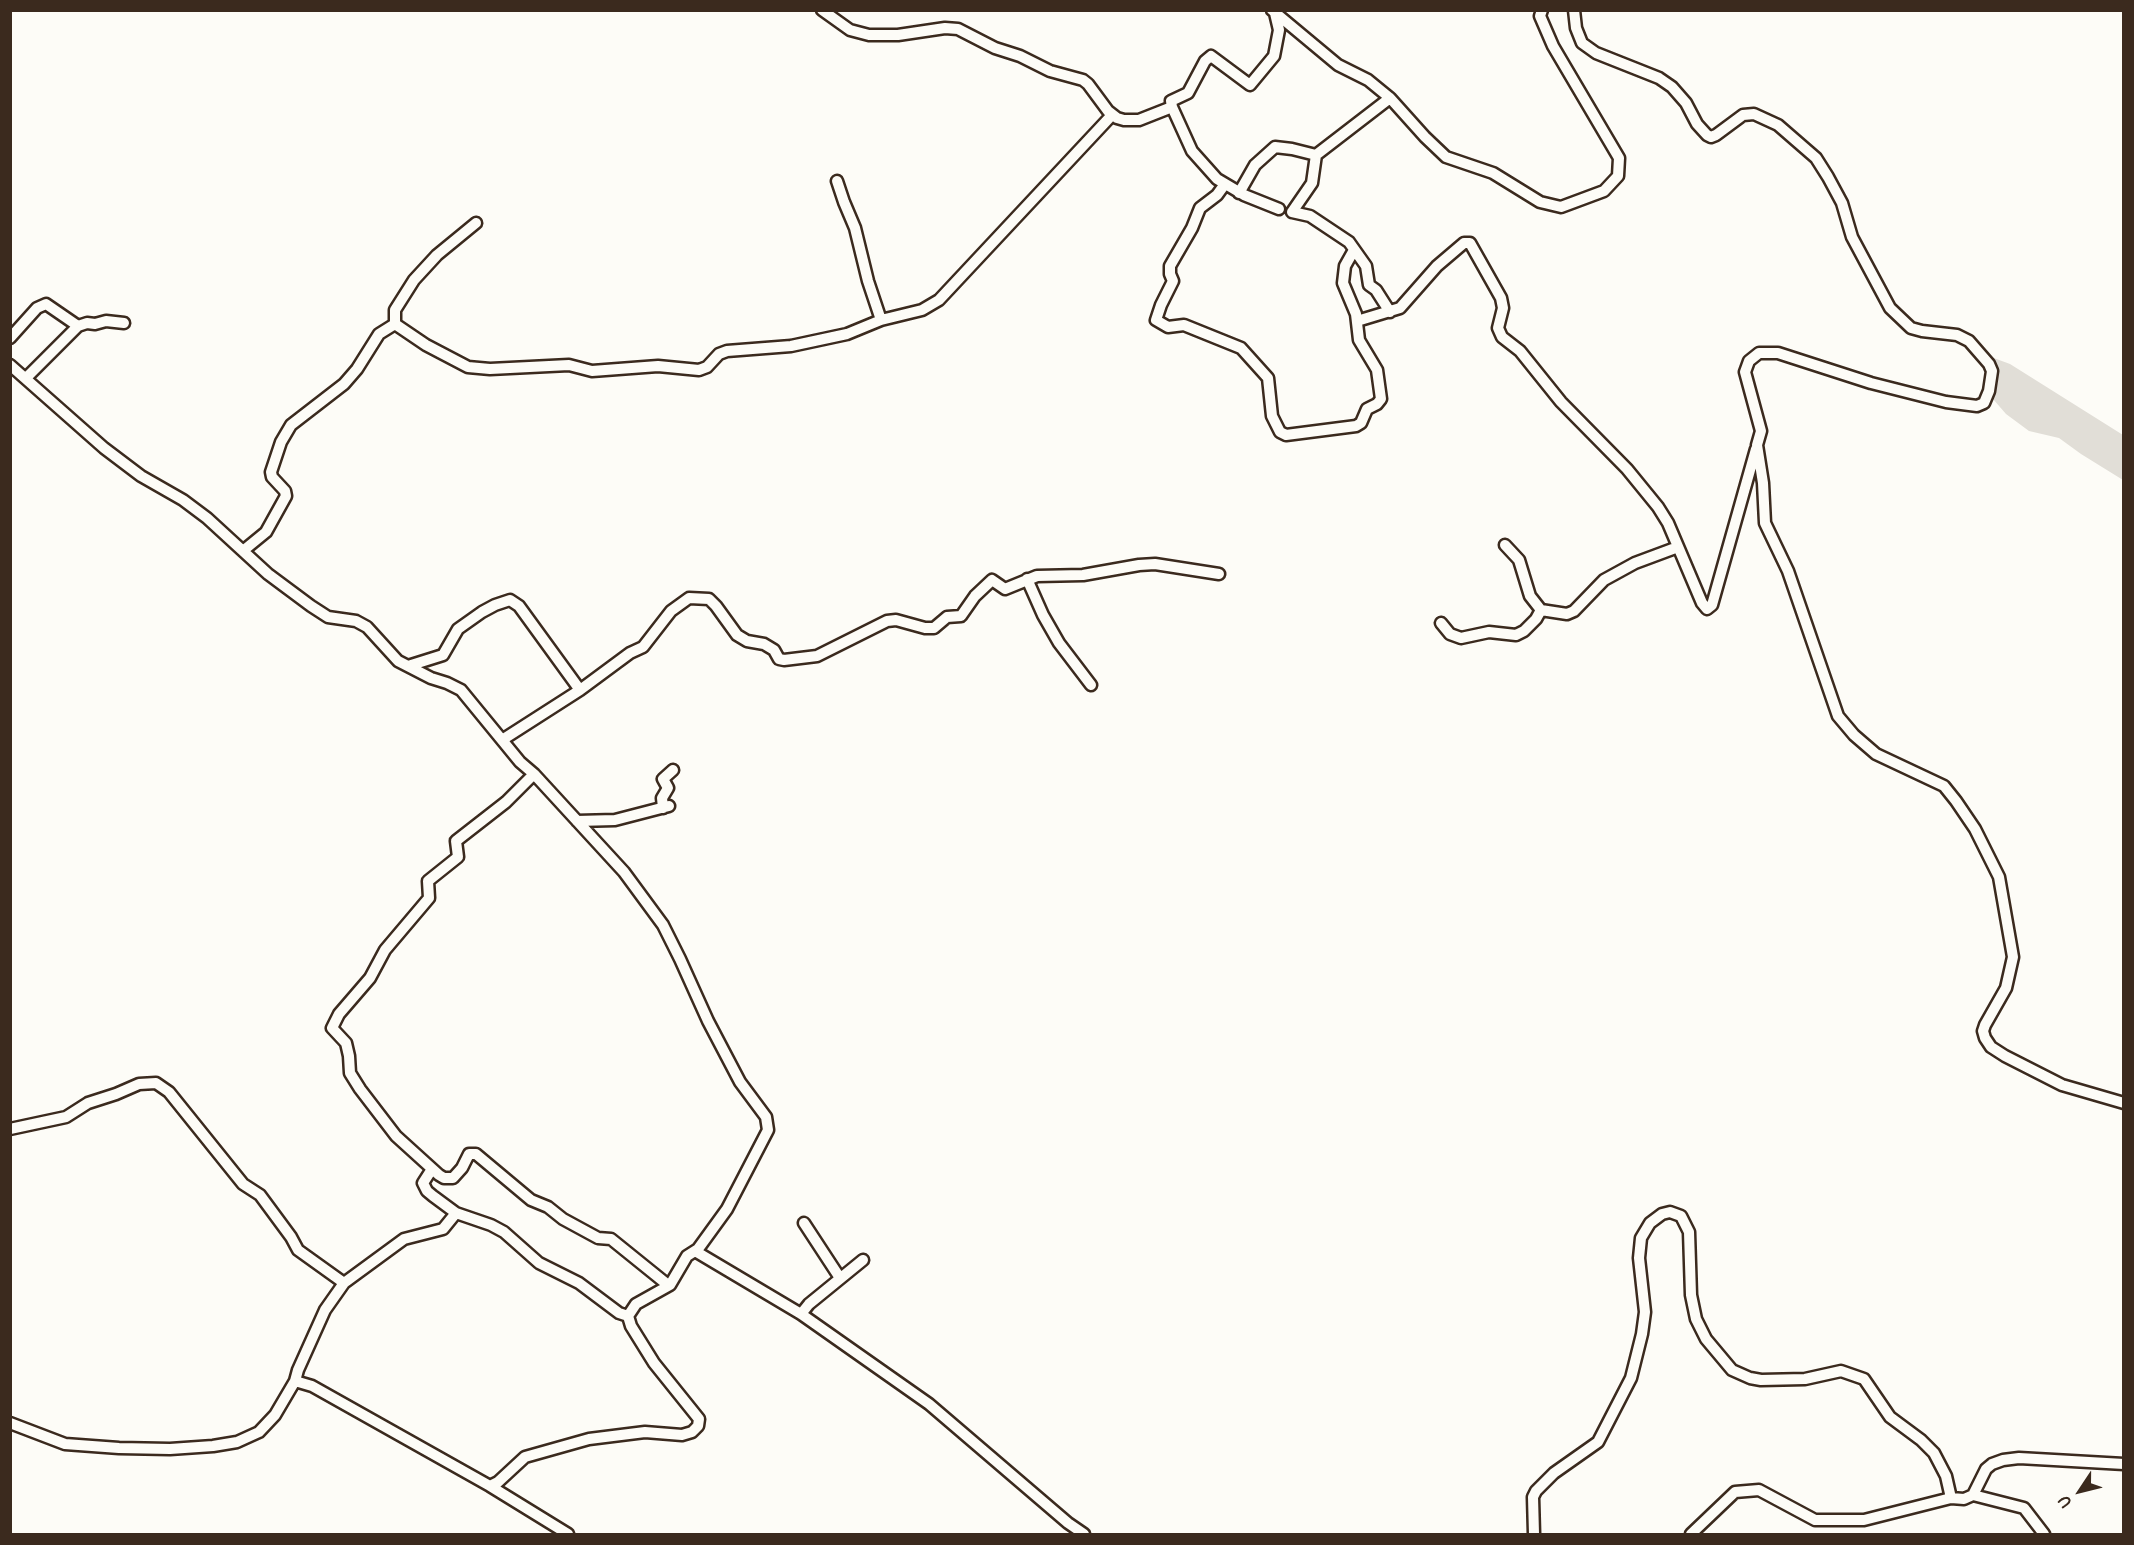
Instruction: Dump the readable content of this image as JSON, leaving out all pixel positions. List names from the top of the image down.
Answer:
{
  "north": "bottom left"
}
